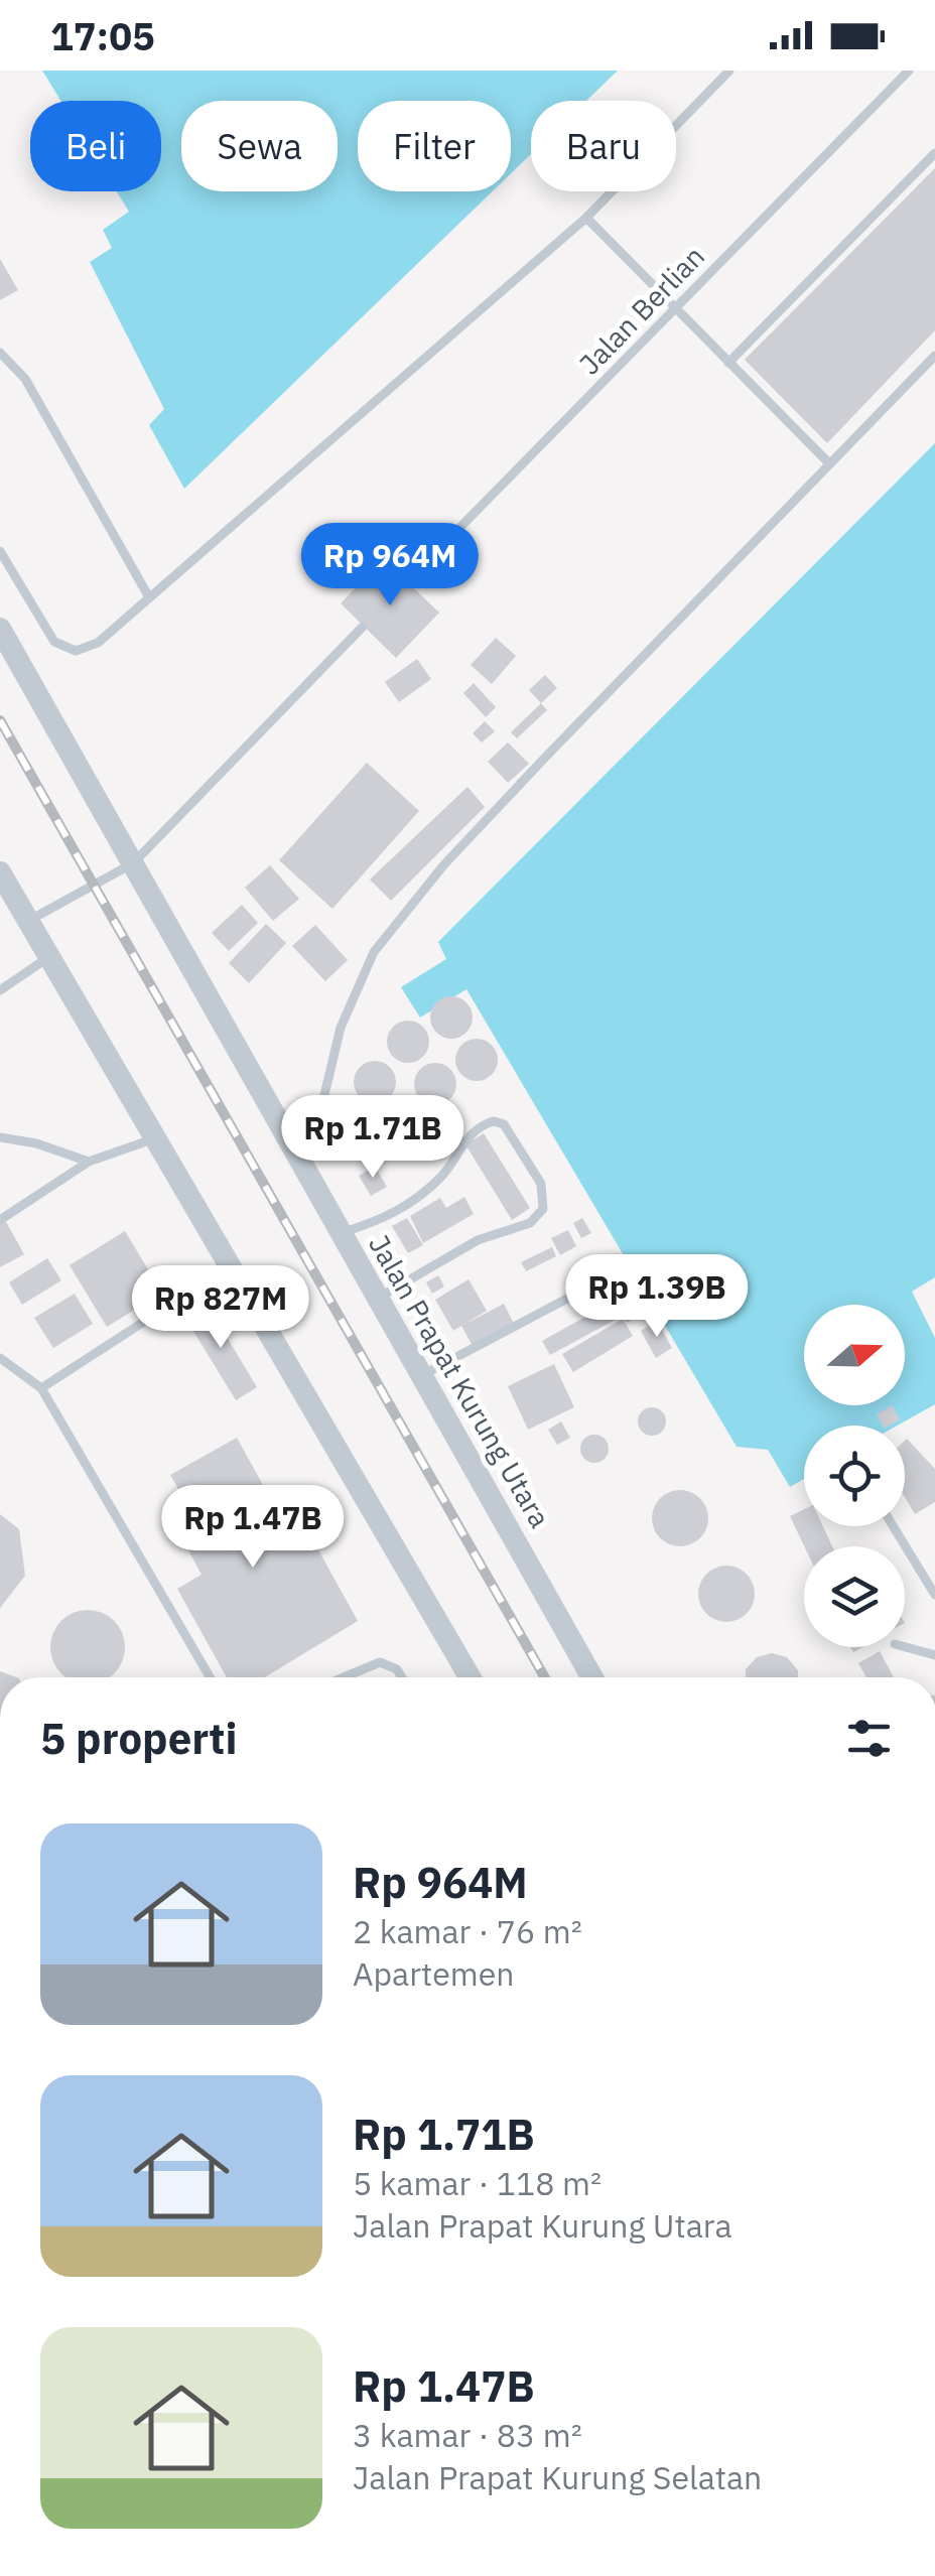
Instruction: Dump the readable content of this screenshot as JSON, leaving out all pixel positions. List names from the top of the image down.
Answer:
{
  "streets": {
    "street": ["Jalan Prapat Kurung Utara"],
    "lane": ["Jalan Berlian"]
  },
  "north": "right",
  "page": {
    "status": "17:05",
    "chip": [
      "Beli",
      "Sewa",
      "Filter",
      "Baru"
    ],
    "price": [
      "Rp 964M",
      "Rp 1.71B",
      "Rp 1.39B",
      "Rp 827M",
      "Rp 1.47B"
    ],
    "heading": "5 properti",
    "list": [
      {
        "name": "Rp 964M",
        "note": "2 kamar · 76 m² · Apartemen"
      },
      {
        "name": "Rp 1.71B",
        "note": "5 kamar · 118 m² · Jalan Prapat Kurung Utara"
      },
      {
        "name": "Rp 1.47B",
        "note": "3 kamar · 83 m² · Jalan Prapat Kurung Selatan"
      }
    ]
  }
}
